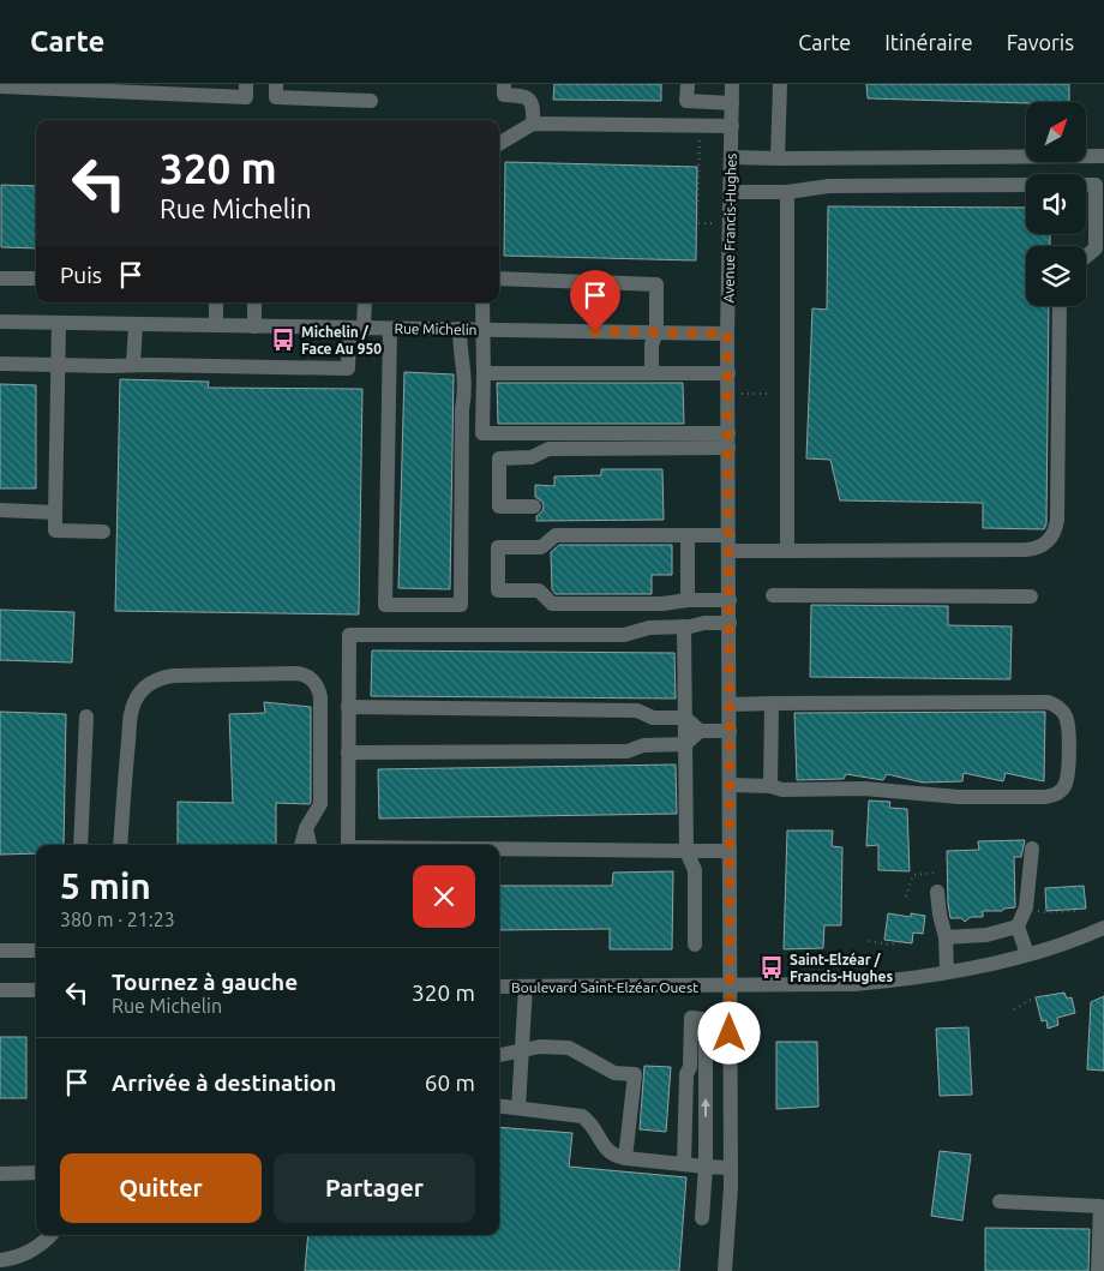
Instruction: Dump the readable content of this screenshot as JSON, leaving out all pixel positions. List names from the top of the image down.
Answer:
{
  "streets": {
    "street": ["Avenue Francis-Hughes", "Rue Michelin", "Boulevard Saint-Elzéar Ouest"]
  },
  "crossings": [
    ["Avenue Francis-Hughes", "Rue Michelin"],
    ["Avenue Francis-Hughes", "Boulevard Saint-Elzéar Ouest"]
  ],
  "places": {
    "bus stop": ["Michelin / Face Au 950", "Saint-Elzéar / Francis-Hughes"]
  },
  "north": "top right",
  "page": {
    "header": "Carte",
    "nav": ["Carte", "Itinéraire", "Favoris"],
    "turn": ["320 m", "Rue Michelin"],
    "then": "Puis",
    "heading": ["5 min", "380 m · 21:23"],
    "list": [
      {
        "name": "Tournez à gauche",
        "note": "Rue Michelin",
        "value": "320 m"
      },
      {
        "name": "Arrivée à destination",
        "value": "60 m"
      }
    ],
    "buttons": ["Quitter", "Partager"]
  }
}
